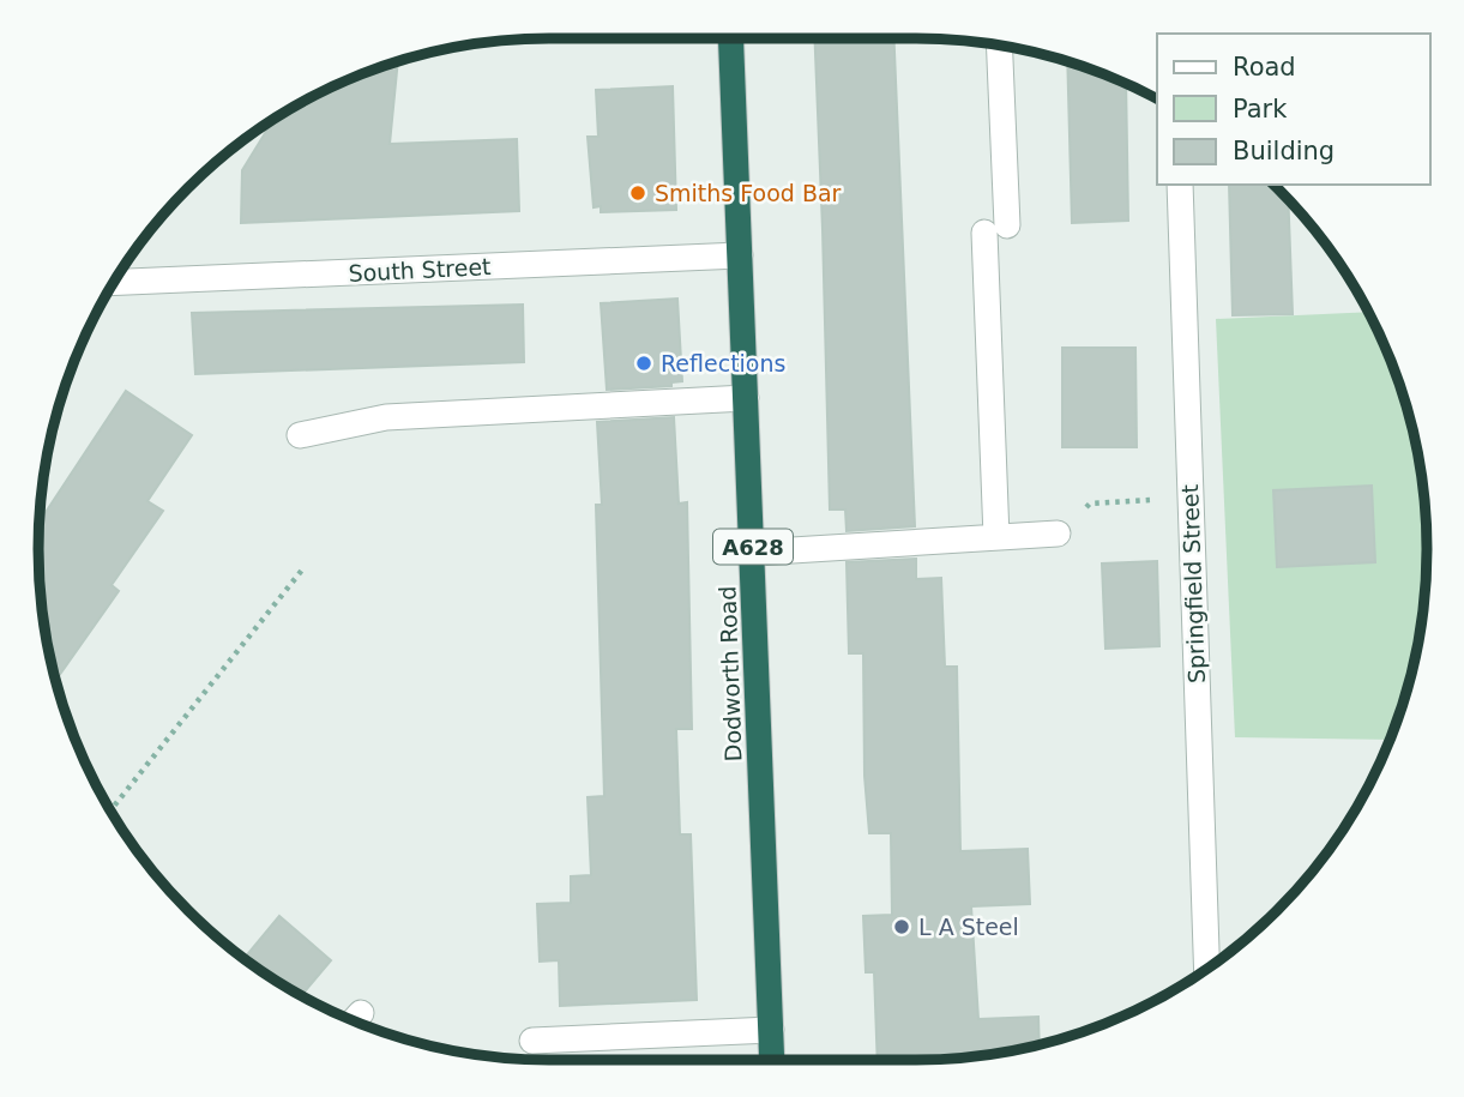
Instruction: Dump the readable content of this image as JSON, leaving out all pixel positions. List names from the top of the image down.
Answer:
{
  "streets": {
    "highway": ["A628", "Dodworth Road"],
    "street": ["South Street", "Springfield Street"]
  },
  "crossings": [
    ["South Street", "Dodworth Road"]
  ],
  "places": ["Smiths Food Bar", "Reflections", "L A Steel"],
  "legend": ["Road", "Park", "Building"]
}
